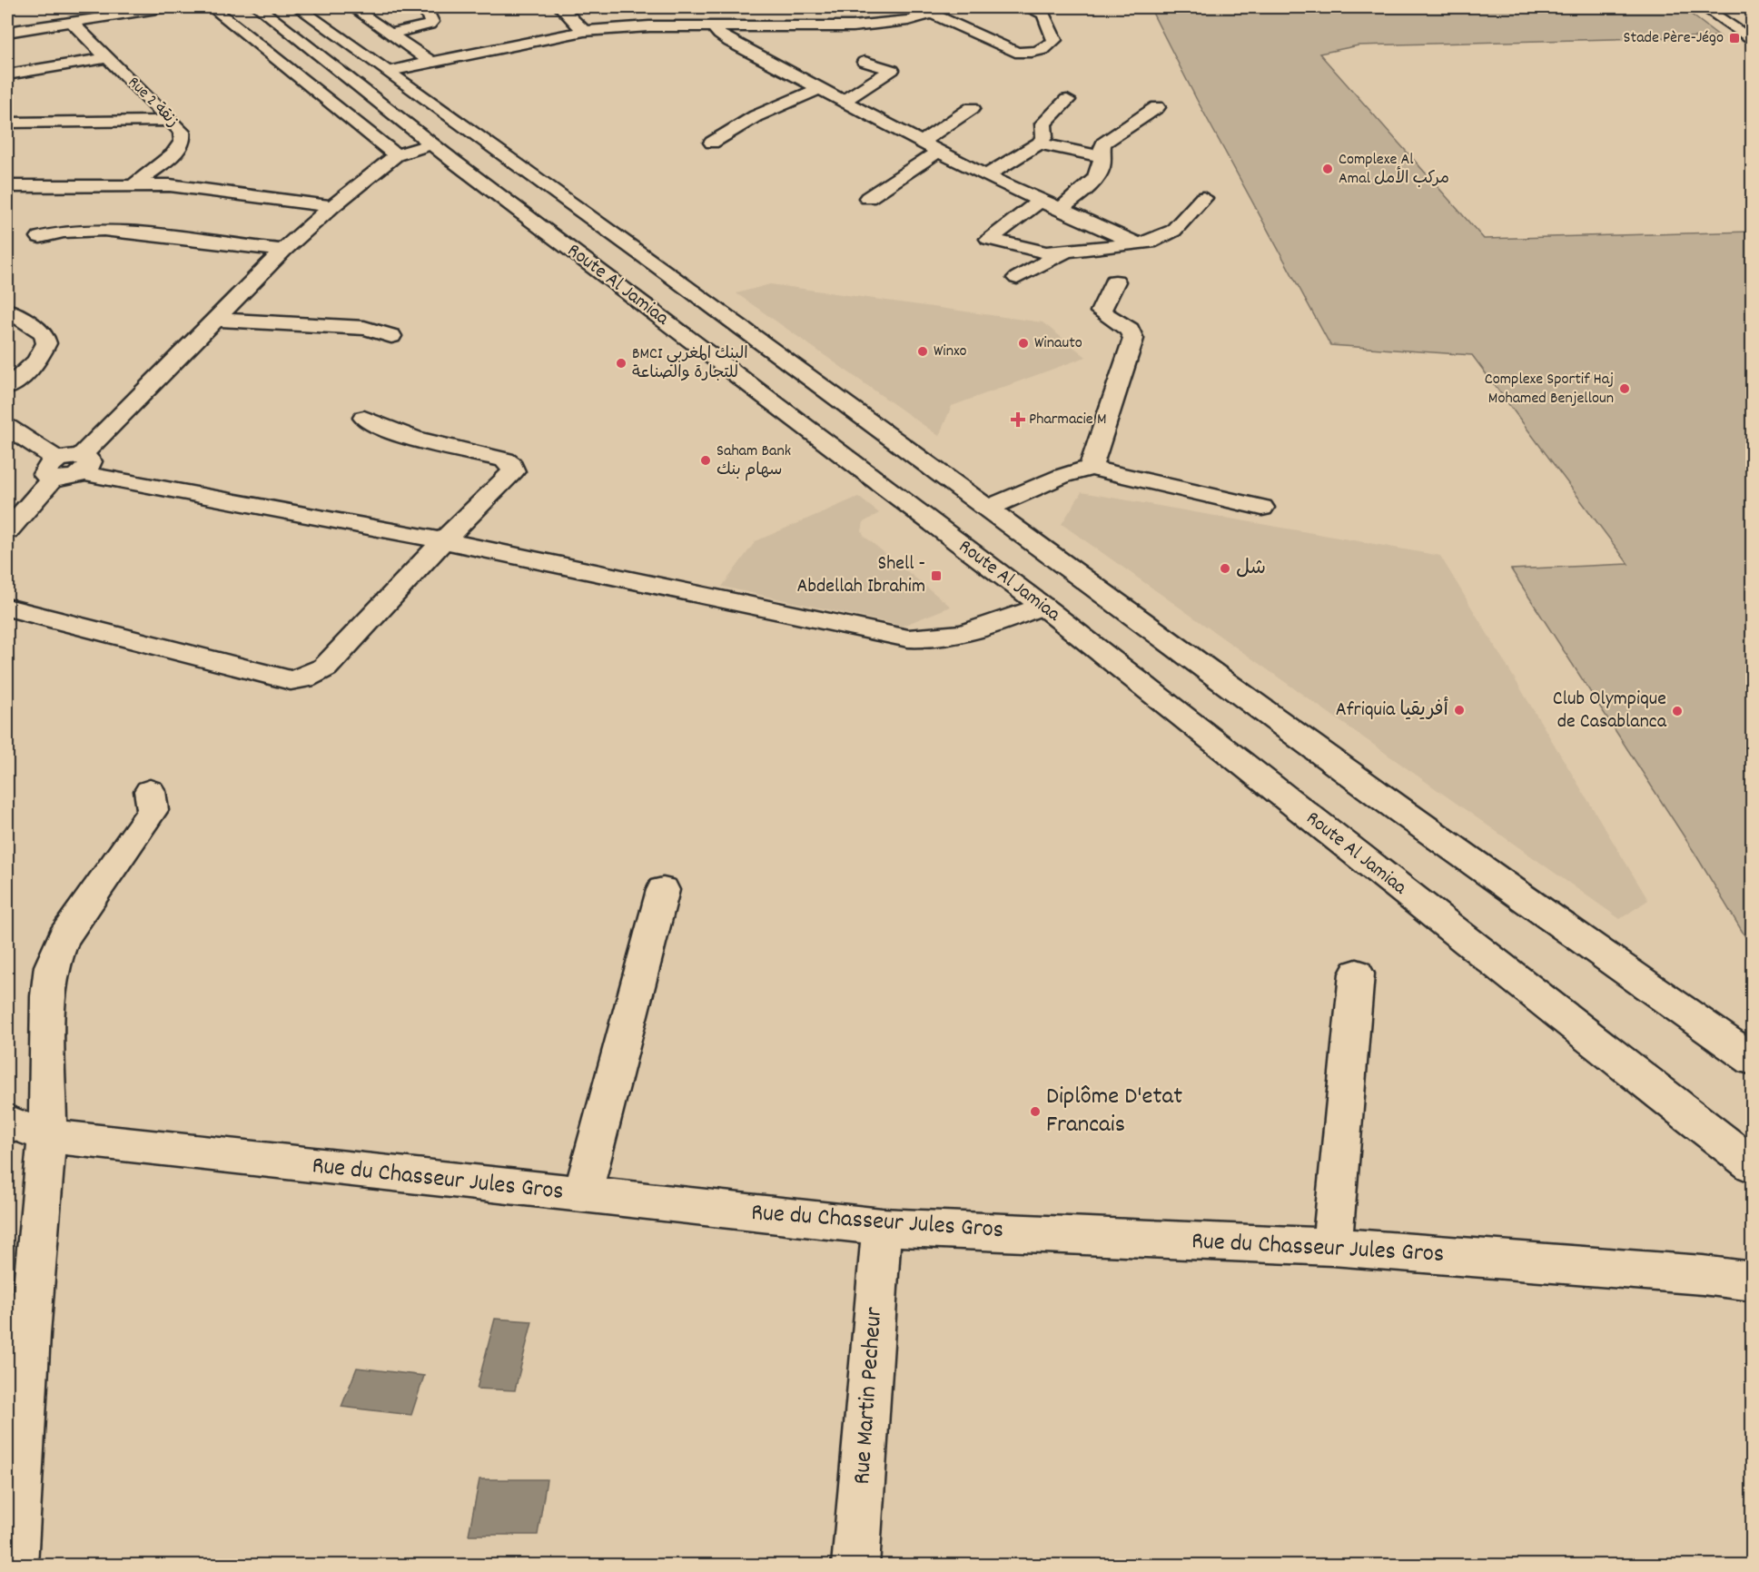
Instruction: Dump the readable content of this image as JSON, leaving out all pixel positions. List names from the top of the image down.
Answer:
{
  "streets": {
    "street": [
      "Rue 2 زنقة",
      "Route Al Jamiaa",
      "Rue du Chasseur Jules Gros",
      "Rue Martin Pecheur"
    ]
  },
  "crossings": [
    ["Rue du Chasseur Jules Gros", "Rue Martin Pecheur"]
  ],
  "places": {
    "transit": ["Stade Père-Jégo", "Shell - Abdellah Ibrahim"],
    "other": [
      "Complexe Al Amal مركب الأمل",
      "Winauto",
      "Winxo",
      "BMCI البنك المغربي للتجارة والصناعة",
      "Complexe Sportif Haj Mohamed Benjelloun",
      "Saham Bank سهام بنك",
      "شل",
      "Afriquia أفريقيا",
      "Club Olympique de Casablanca",
      "Diplôme D'etat Francais"
    ],
    "health": ["Pharmacie M"]
  }
}
